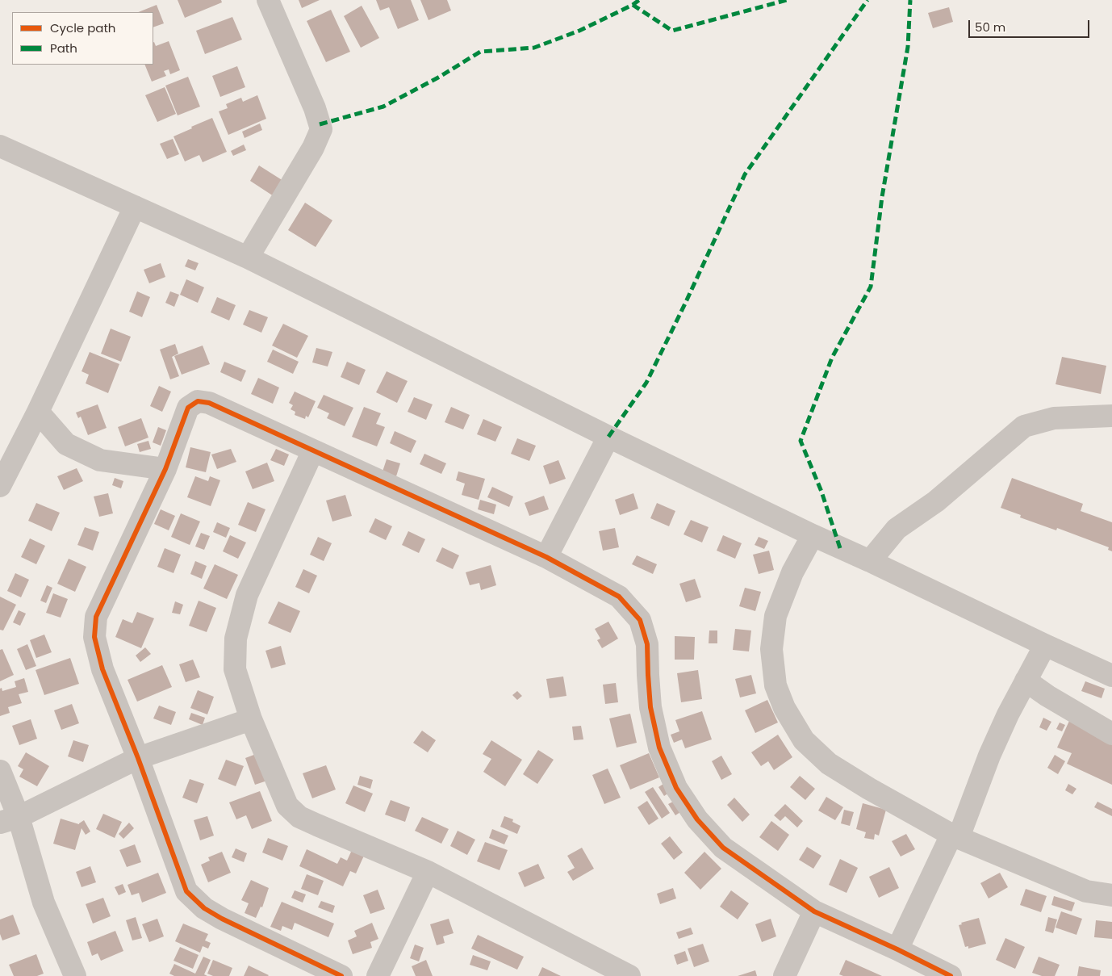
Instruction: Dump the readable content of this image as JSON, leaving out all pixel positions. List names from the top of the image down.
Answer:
{
  "legend": ["Cycle path", "Path"],
  "scale_bar": "50 m"
}
